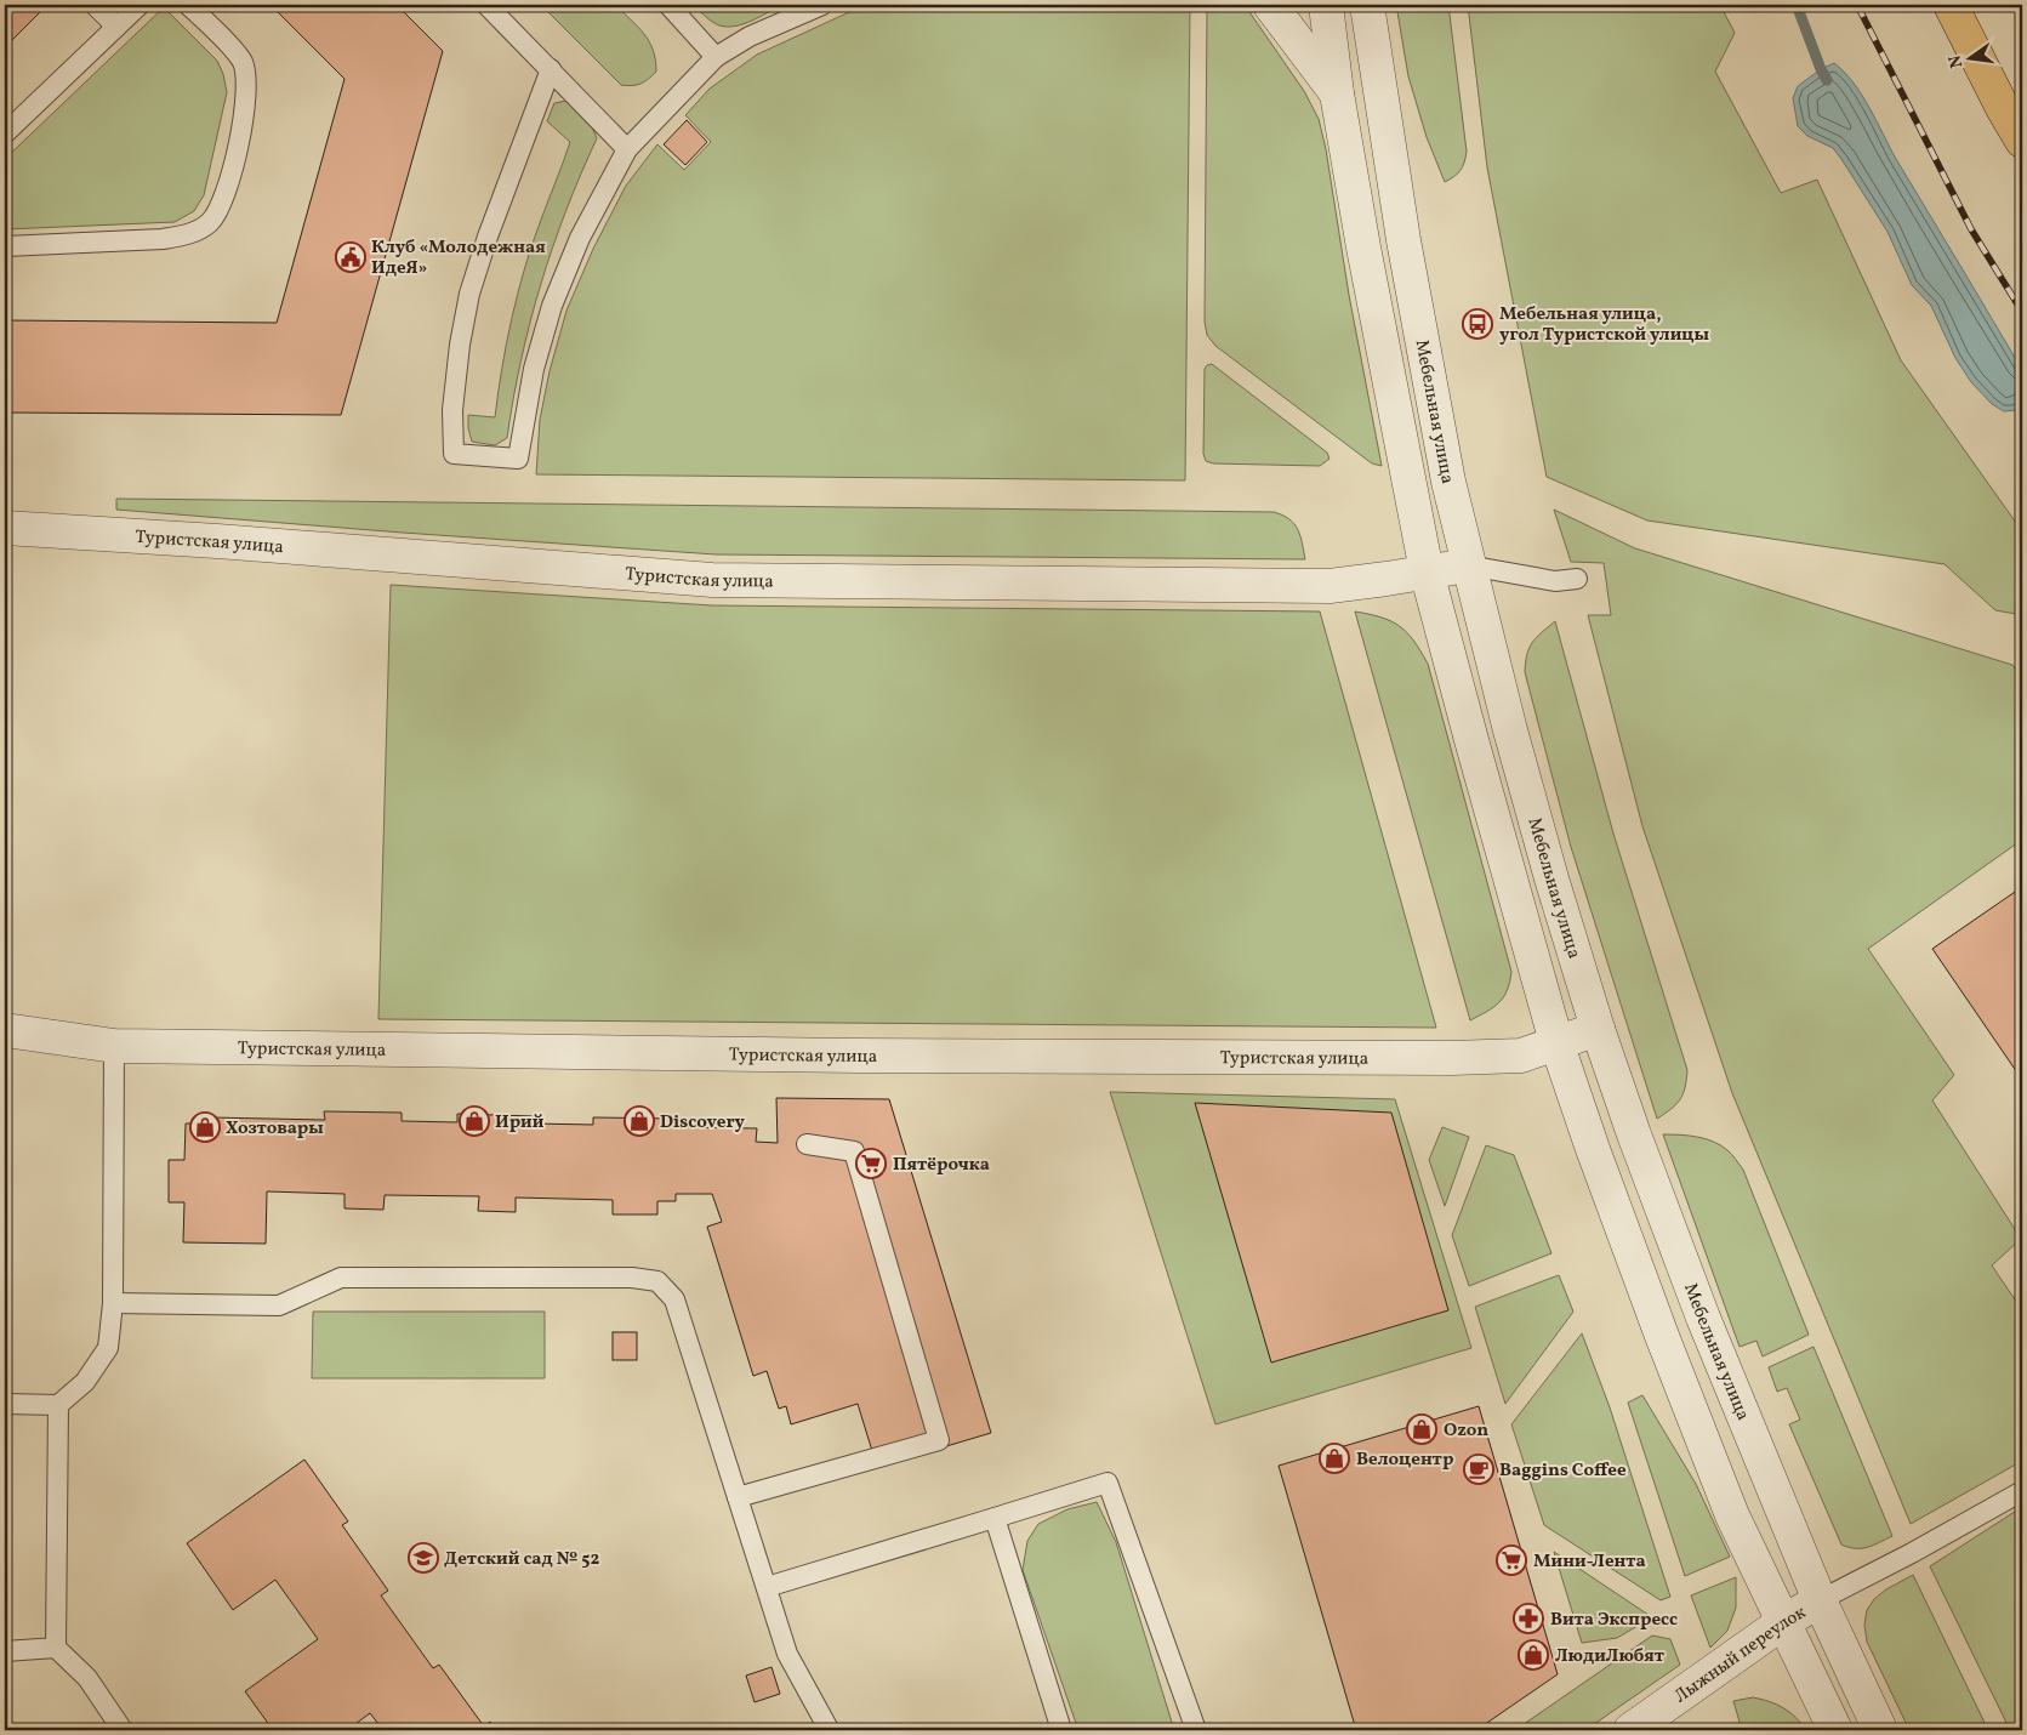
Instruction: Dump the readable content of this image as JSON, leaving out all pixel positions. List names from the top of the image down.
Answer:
{
  "streets": {
    "street": ["Мебельная улица", "Туристская улица", "Лыжный переулок"]
  },
  "crossings": [
    ["Мебельная улица", "Туристская улица"],
    ["Мебельная улица", "Лыжный переулок"]
  ],
  "places": {
    "public building": ["Клуб «Молодежная ИдеЯ»"],
    "bus stop": ["Мебельная улица, угол Туристской улицы"],
    "shop": [
      "Ирий",
      "Discovery",
      "Хозтовары",
      "Ozon",
      "Велоцентр",
      "ЛюдиЛюбят"
    ],
    "supermarket": ["Пятёрочка", "Мини-Лента"],
    "cafe": ["Baggins Coffee"],
    "school or university": ["Детский сад № 52"],
    "pharmacy": ["Вита Экспресс"]
  },
  "north": "left"
}
